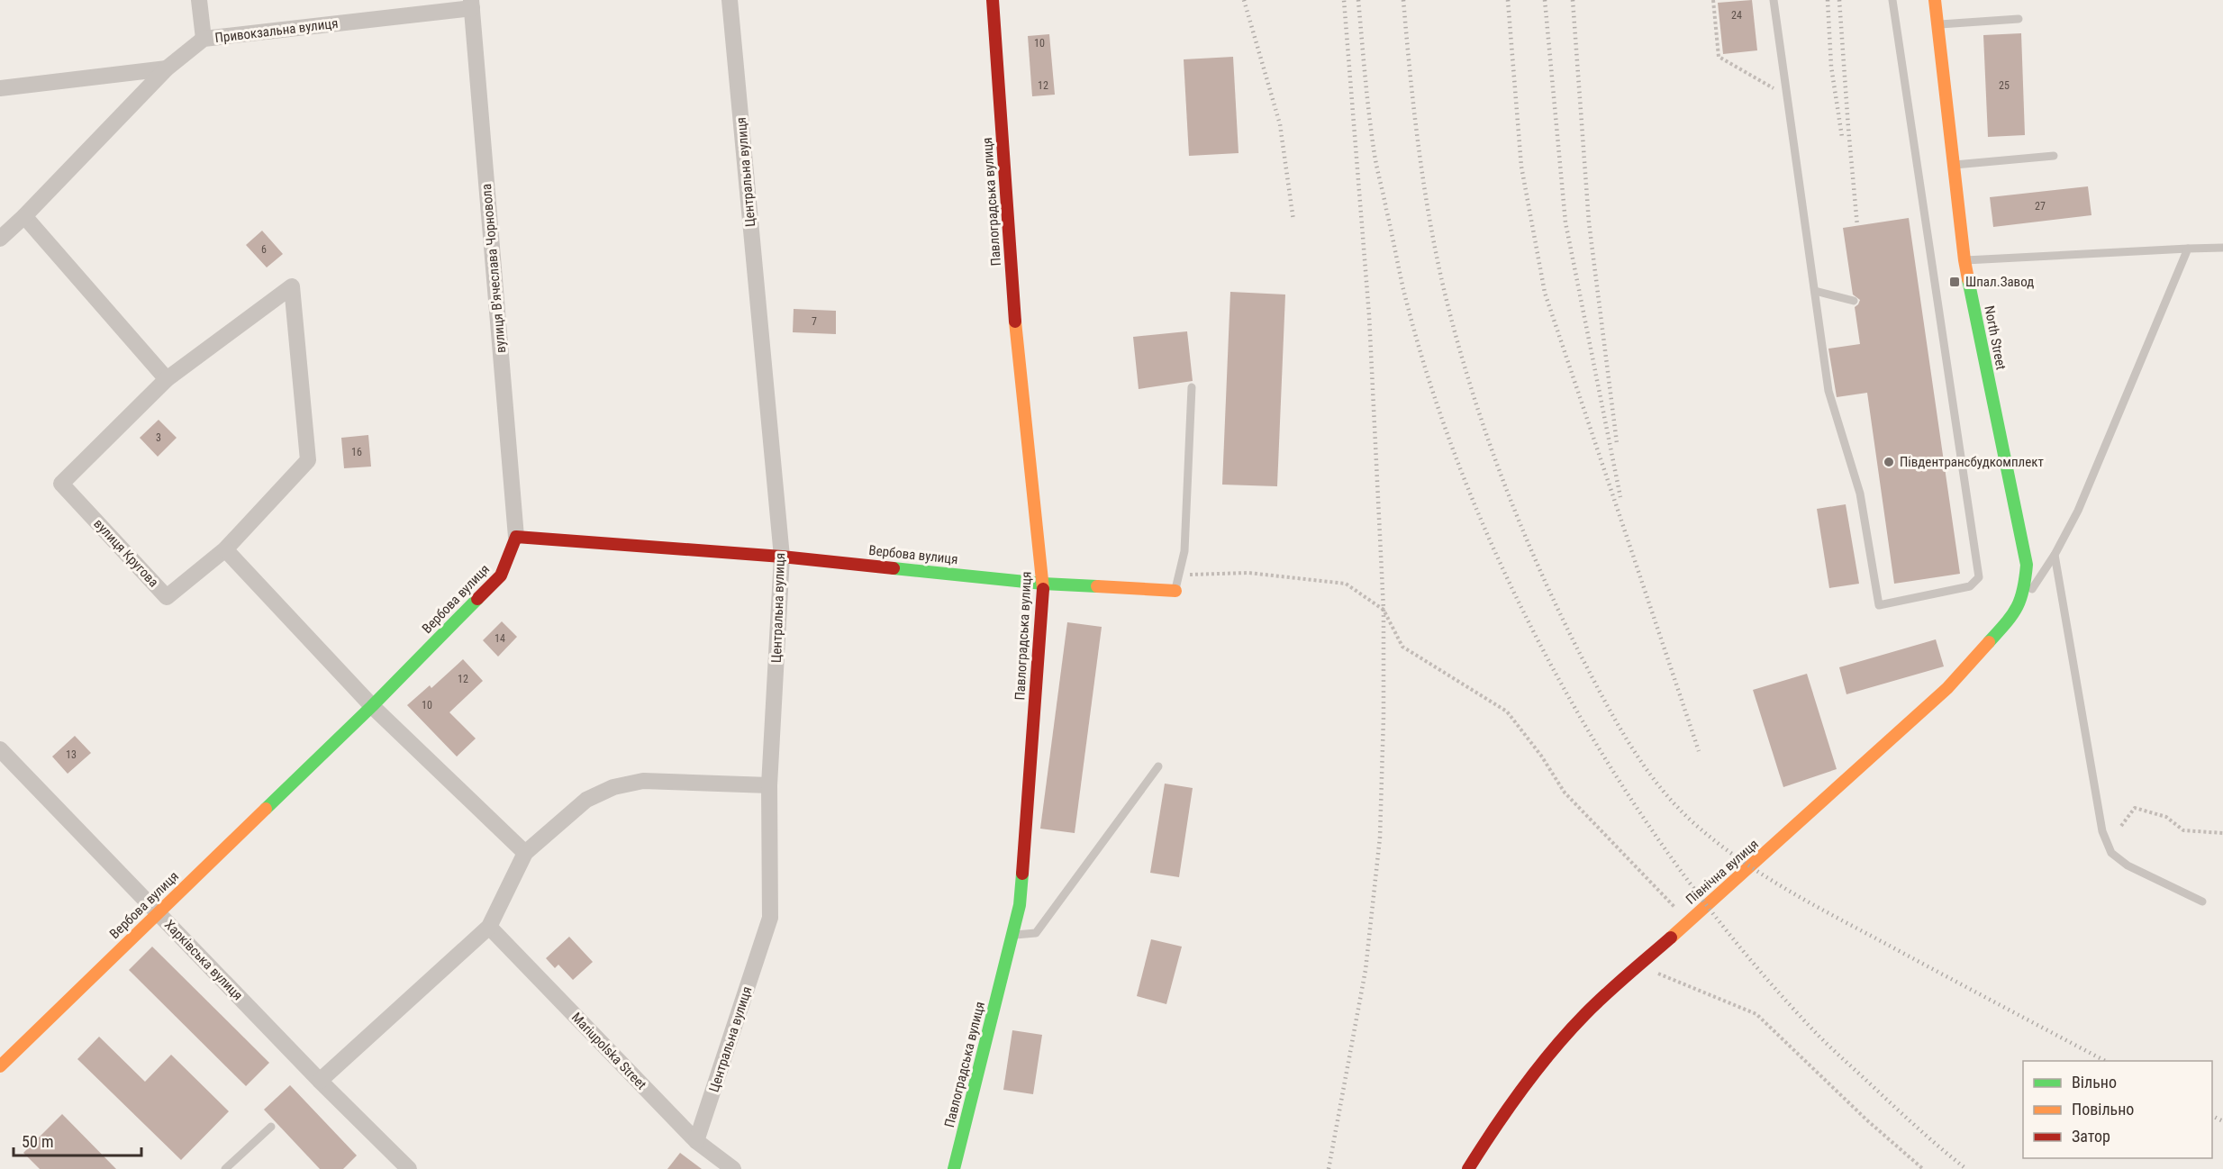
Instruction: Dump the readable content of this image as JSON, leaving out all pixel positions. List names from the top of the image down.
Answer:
{
  "streets": {
    "street": [
      "Привокзальна вулиця",
      "Центральна вулиця",
      "Павлоградська вулиця",
      "вулиця В'ячеслава Чорновола",
      "North Street",
      "вулиця Кругова",
      "Вербова вулиця",
      "Північна вулиця",
      "Харківська вулиця",
      "Mariupolska Street"
    ]
  },
  "crossings": [
    ["Привокзальна вулиця", "вулиця В'ячеслава Чорновола"],
    ["Центральна вулиця", "Вербова вулиця"],
    ["Центральна вулиця", "Mariupolska Street"],
    ["Павлоградська вулиця", "Вербова вулиця"],
    ["вулиця В'ячеслава Чорновола", "Вербова вулиця"],
    ["North Street", "Північна вулиця"],
    ["Вербова вулиця", "Харківська вулиця"]
  ],
  "places": {
    "transit": ["Шпал.Завод"],
    "other": ["Південтрансбудкомплект"]
  },
  "house_numbers": [
    "24",
    "10",
    "12",
    "25",
    "27",
    "6",
    "7",
    "3",
    "16",
    "14",
    "12",
    "10",
    "13"
  ],
  "legend": ["Вільно", "Повільно", "Затор"],
  "scale_bar": "50 m"
}
